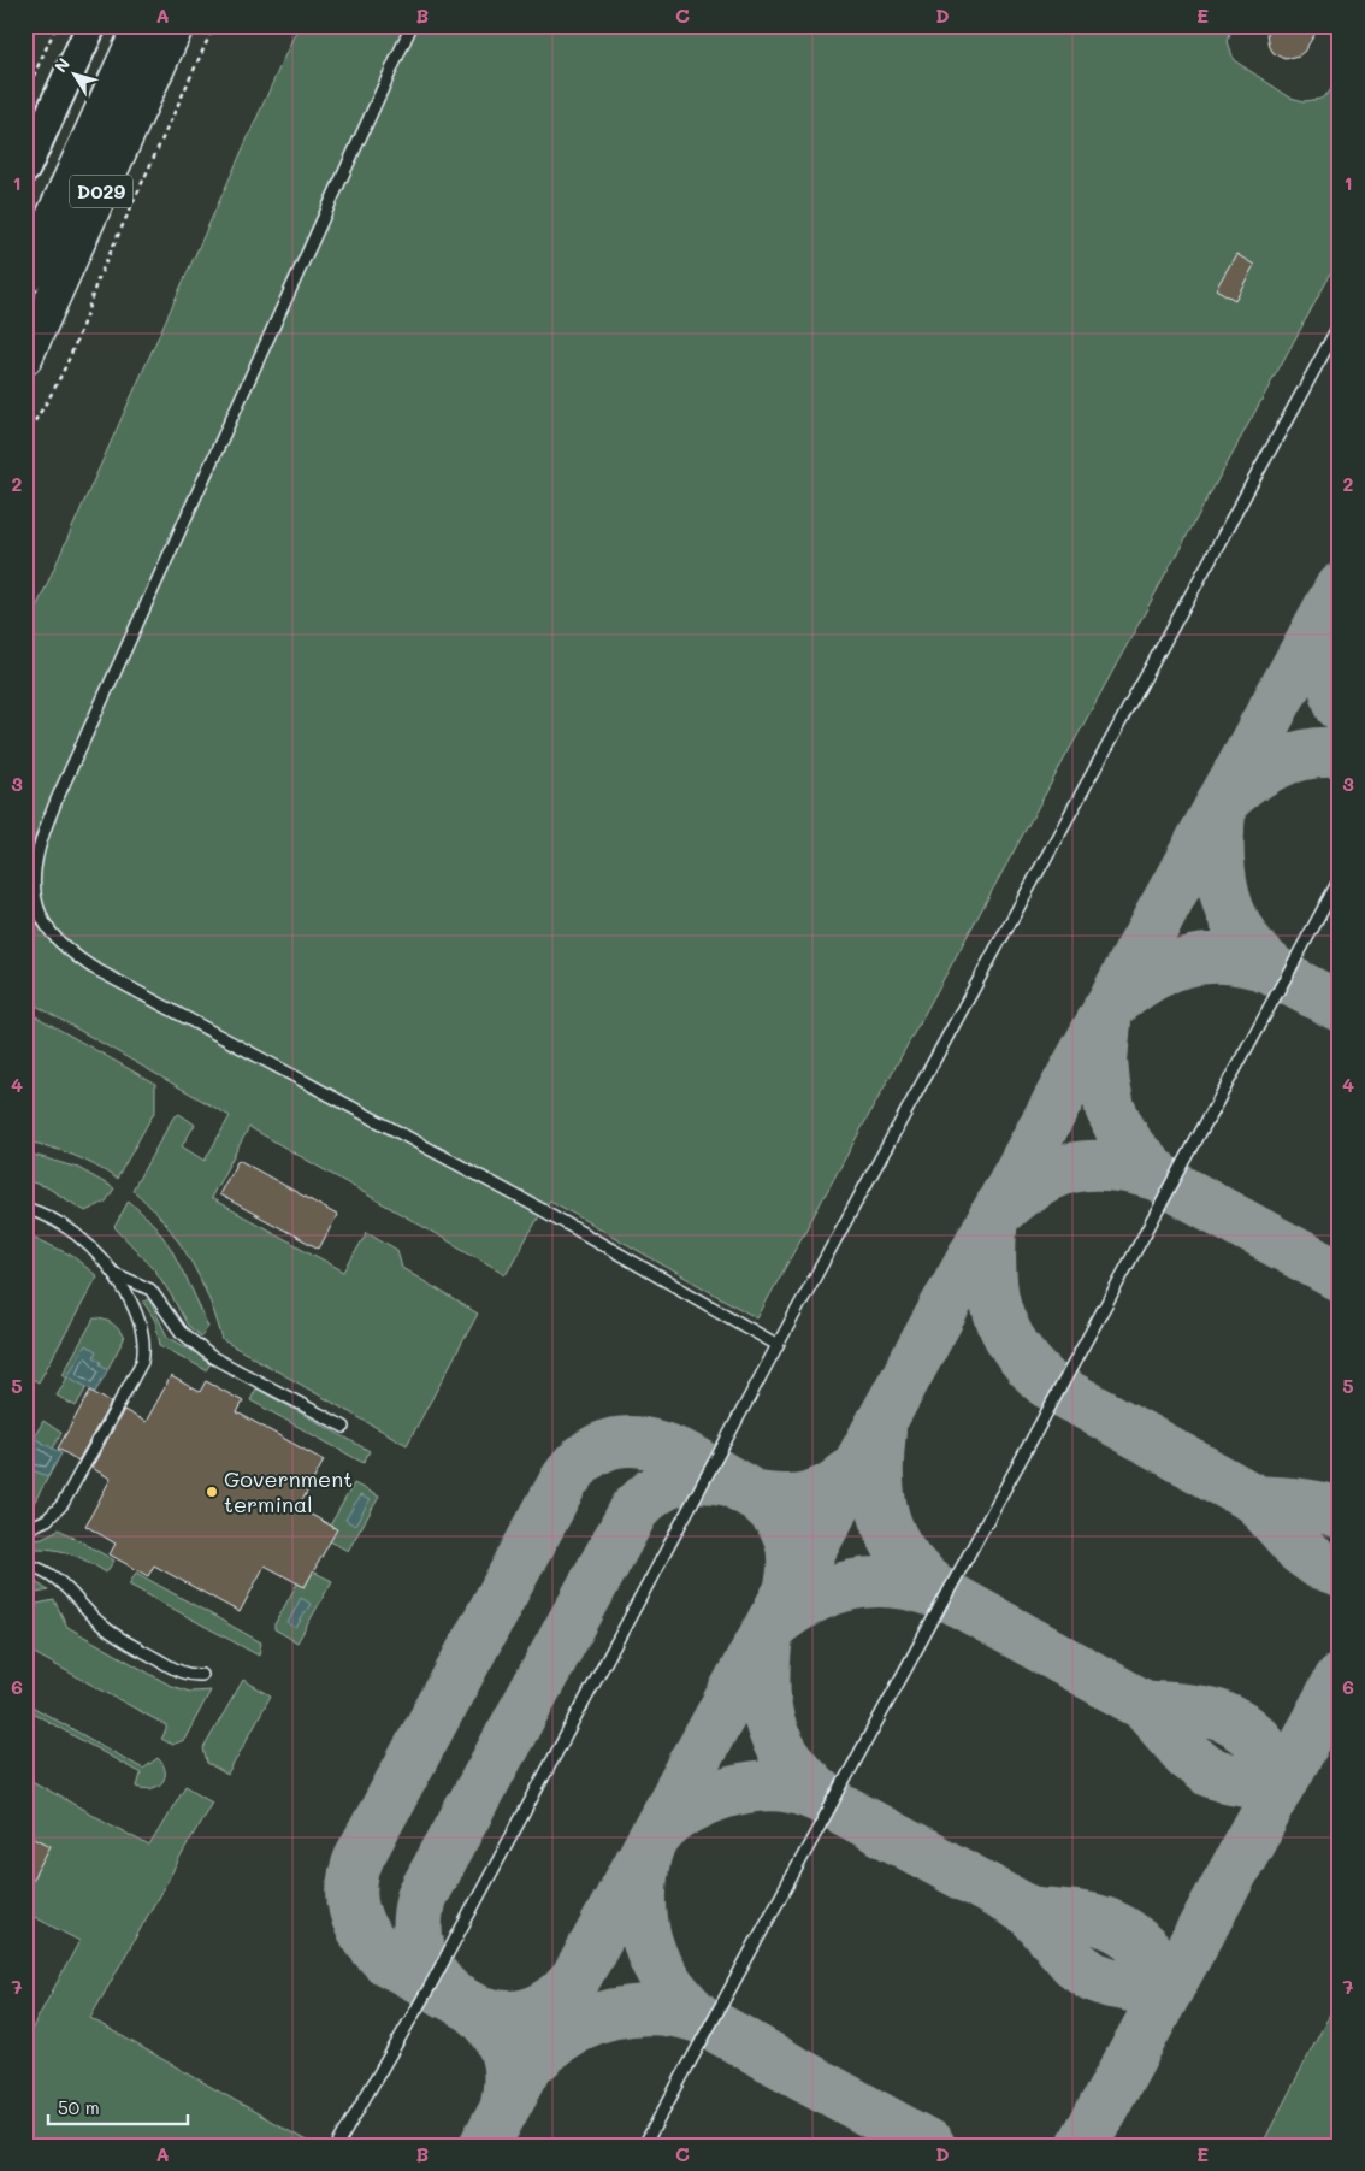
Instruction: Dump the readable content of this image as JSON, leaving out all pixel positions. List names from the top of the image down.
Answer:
{
  "streets": {
    "highway": ["D029"]
  },
  "places": ["Government terminal"],
  "scale_bar": "50 m",
  "north": "top left",
  "grid": {
    "columns": [
      "A",
      "B",
      "C",
      "D",
      "E"
    ],
    "rows": [
      "1",
      "2",
      "3",
      "4",
      "5",
      "6",
      "7"
    ]
  }
}
